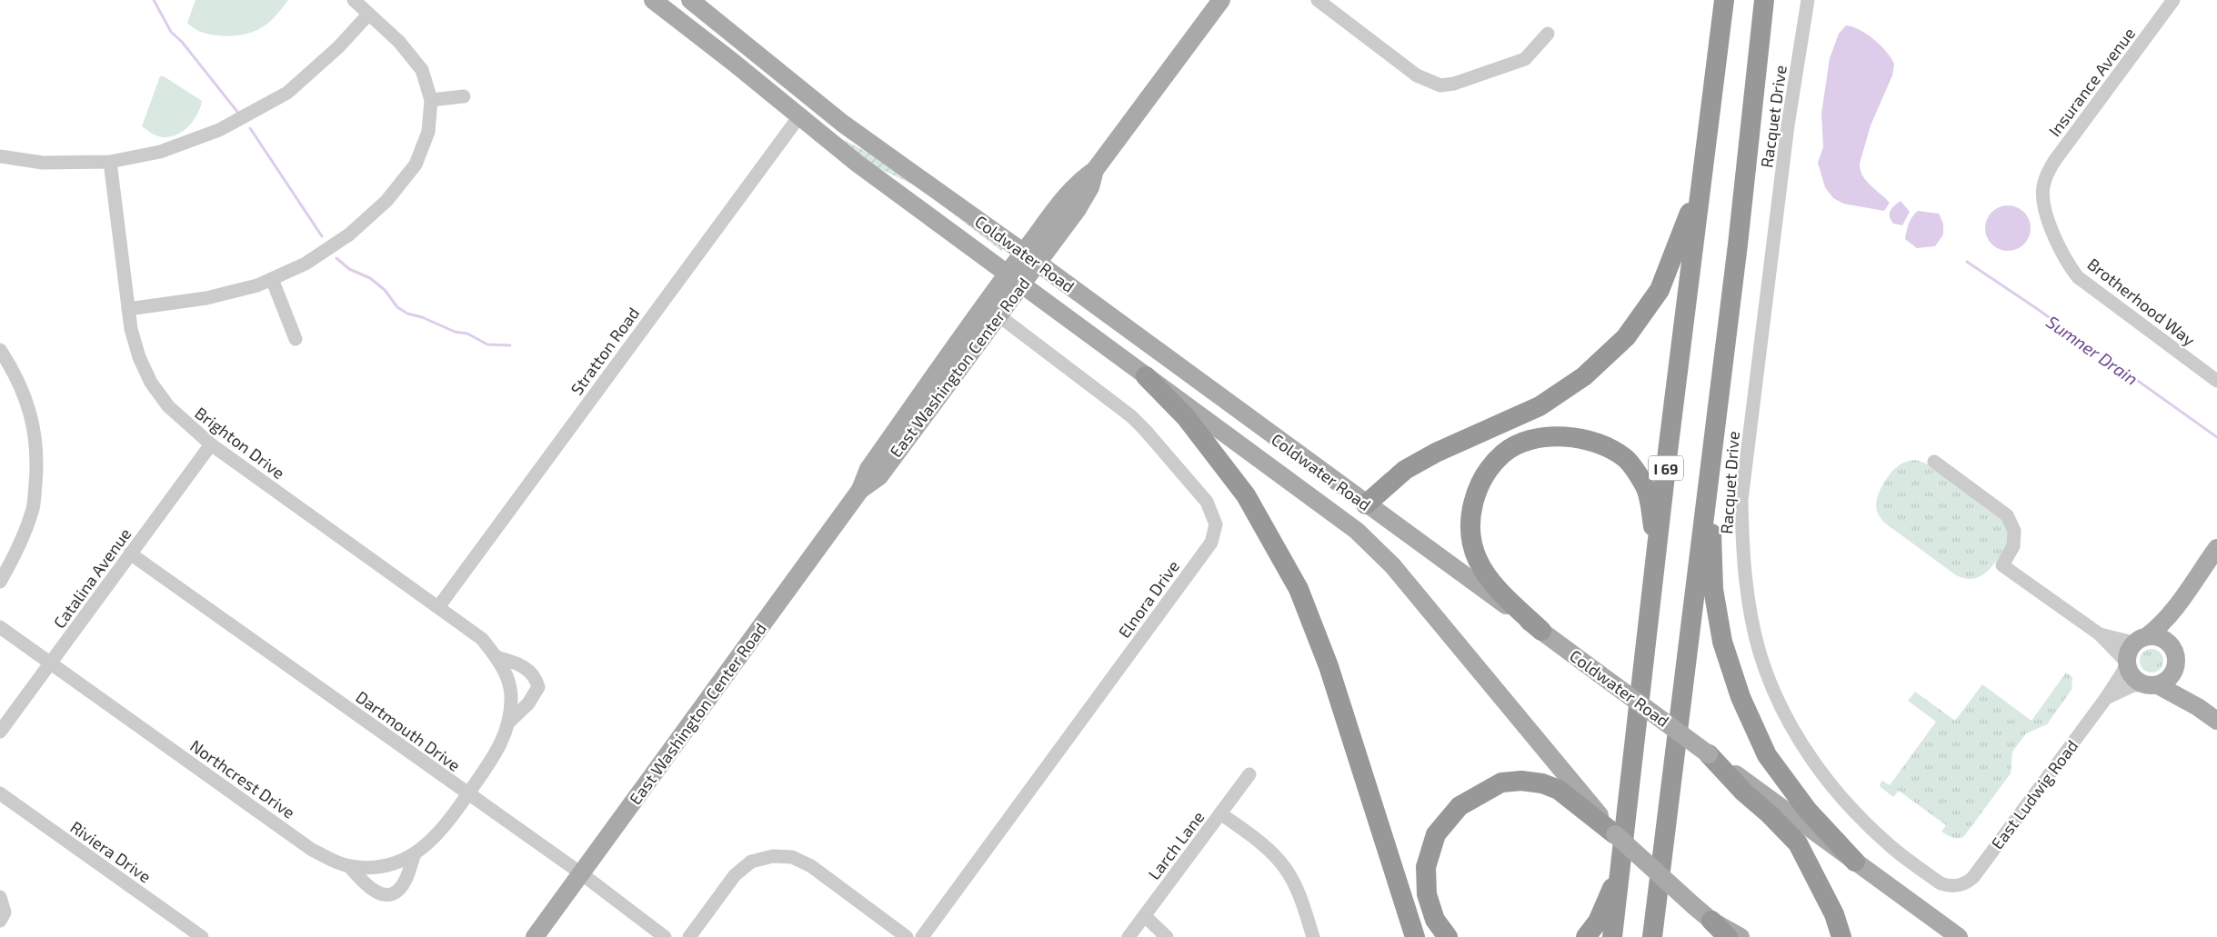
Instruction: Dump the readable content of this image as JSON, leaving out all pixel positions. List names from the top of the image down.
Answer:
{
  "streets": {
    "highway": ["I 69"],
    "main road": ["Coldwater Road", "East Washington Center Road"],
    "street": [
      "Insurance Avenue",
      "Racquet Drive",
      "Brotherhood Way",
      "Stratton Road",
      "Brighton Drive",
      "Catalina Avenue",
      "Elnora Drive",
      "Dartmouth Drive",
      "Northcrest Drive",
      "East Ludwig Road",
      "Larch Lane",
      "Riviera Drive"
    ]
  },
  "crossings": [
    ["Insurance Avenue", "Brotherhood Way"],
    ["Racquet Drive", "East Ludwig Road"],
    ["Coldwater Road", "Stratton Road"],
    ["Coldwater Road", "East Washington Center Road"],
    ["Stratton Road", "Brighton Drive"],
    ["East Washington Center Road", "Elnora Drive"],
    ["East Washington Center Road", "Dartmouth Drive"],
    ["Brighton Drive", "Catalina Avenue"],
    ["Brighton Drive", "Dartmouth Drive"],
    ["Brighton Drive", "Northcrest Drive"],
    ["Catalina Avenue", "Dartmouth Drive"],
    ["Catalina Avenue", "Northcrest Drive"],
    ["Dartmouth Drive", "Northcrest Drive"]
  ],
  "water": ["Sumner Drain"]
}
